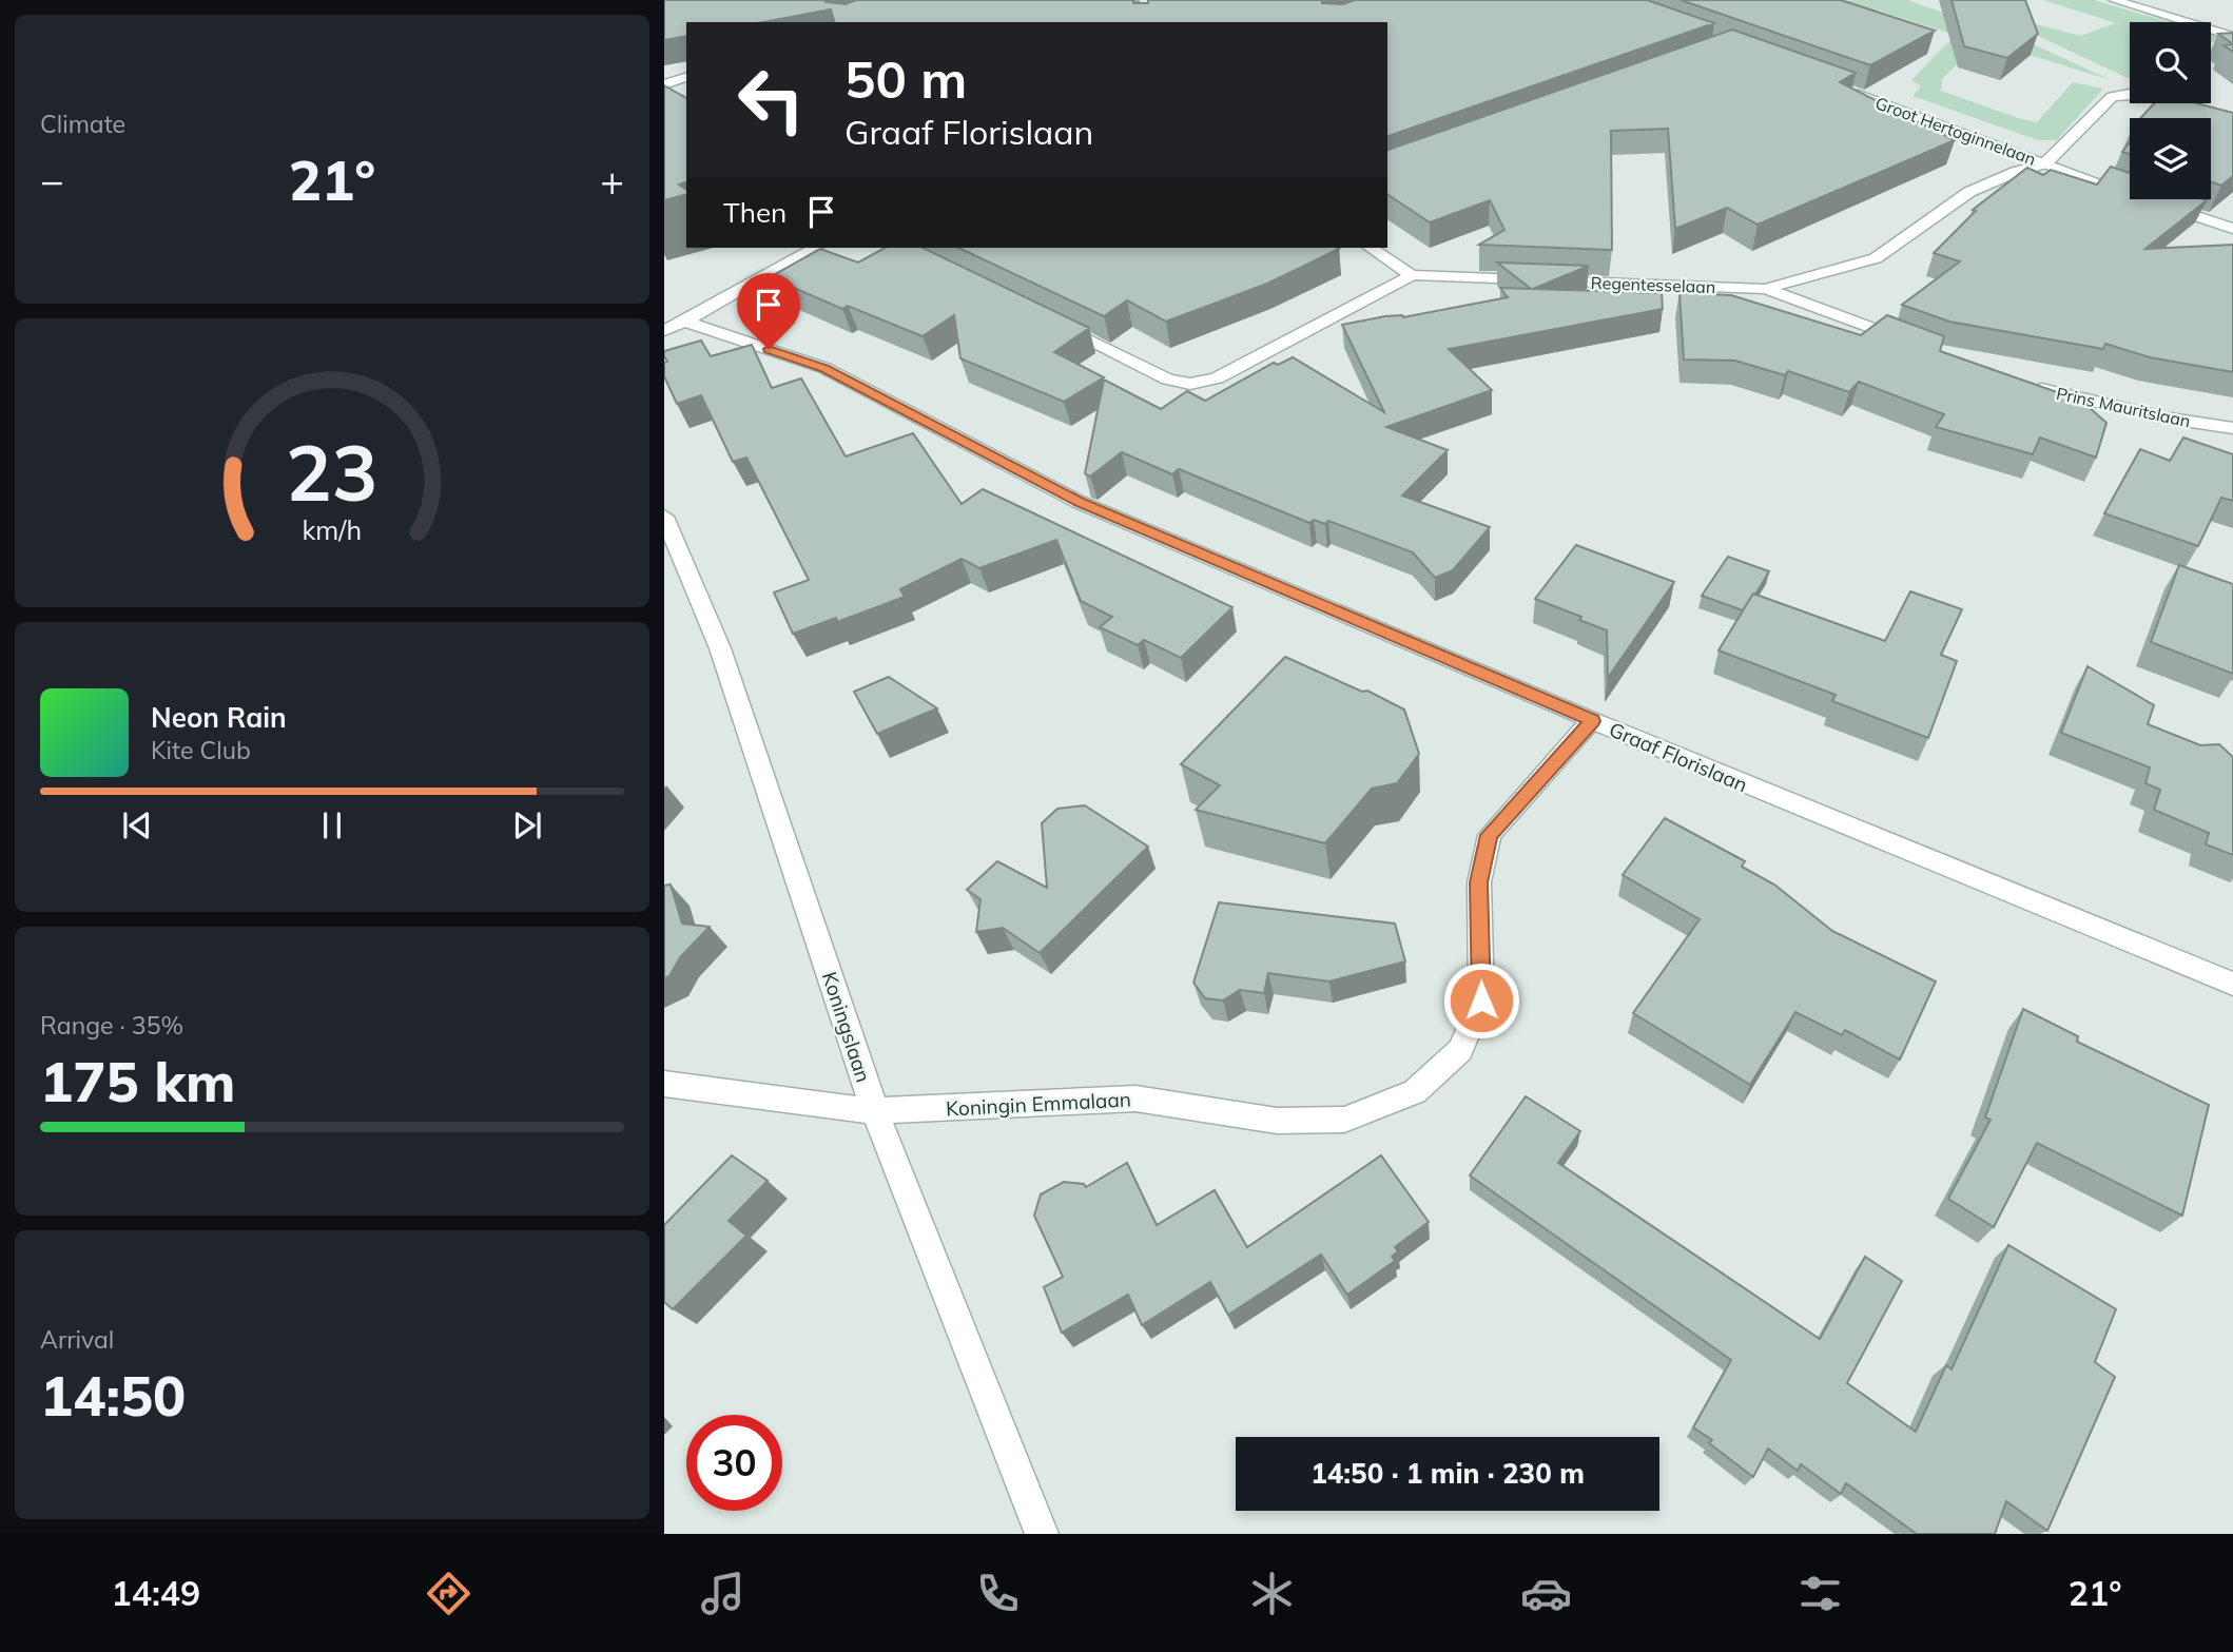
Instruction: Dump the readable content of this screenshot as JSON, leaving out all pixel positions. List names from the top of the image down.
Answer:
{
  "streets": {
    "street": [
      "Groot Hertoginnelaan",
      "Regentesselaan",
      "Prins Mauritslaan",
      "Graaf Florislaan",
      "Koningslaan",
      "Koningin Emmalaan"
    ]
  },
  "crossings": [
    ["Groot Hertoginnelaan", "Regentesselaan"],
    ["Graaf Florislaan", "Koningin Emmalaan"],
    ["Koningslaan", "Koningin Emmalaan"]
  ],
  "page": {
    "tile": [
      "Climate",
      ["Range · 35%", "175 km"],
      ["Arrival", "14:50"]
    ],
    "turn": ["50 m", "Graaf Florislaan"],
    "heat": ["−", "21°", "+"],
    "then": "Then",
    "song": ["Neon Rain", "Kite Club"],
    "limit": "30",
    "trip": "14:50 · 1 min · 230 m",
    "tabs": ["14:49", "21°"],
    "gauge": ["23", "km/h"]
  }
}
